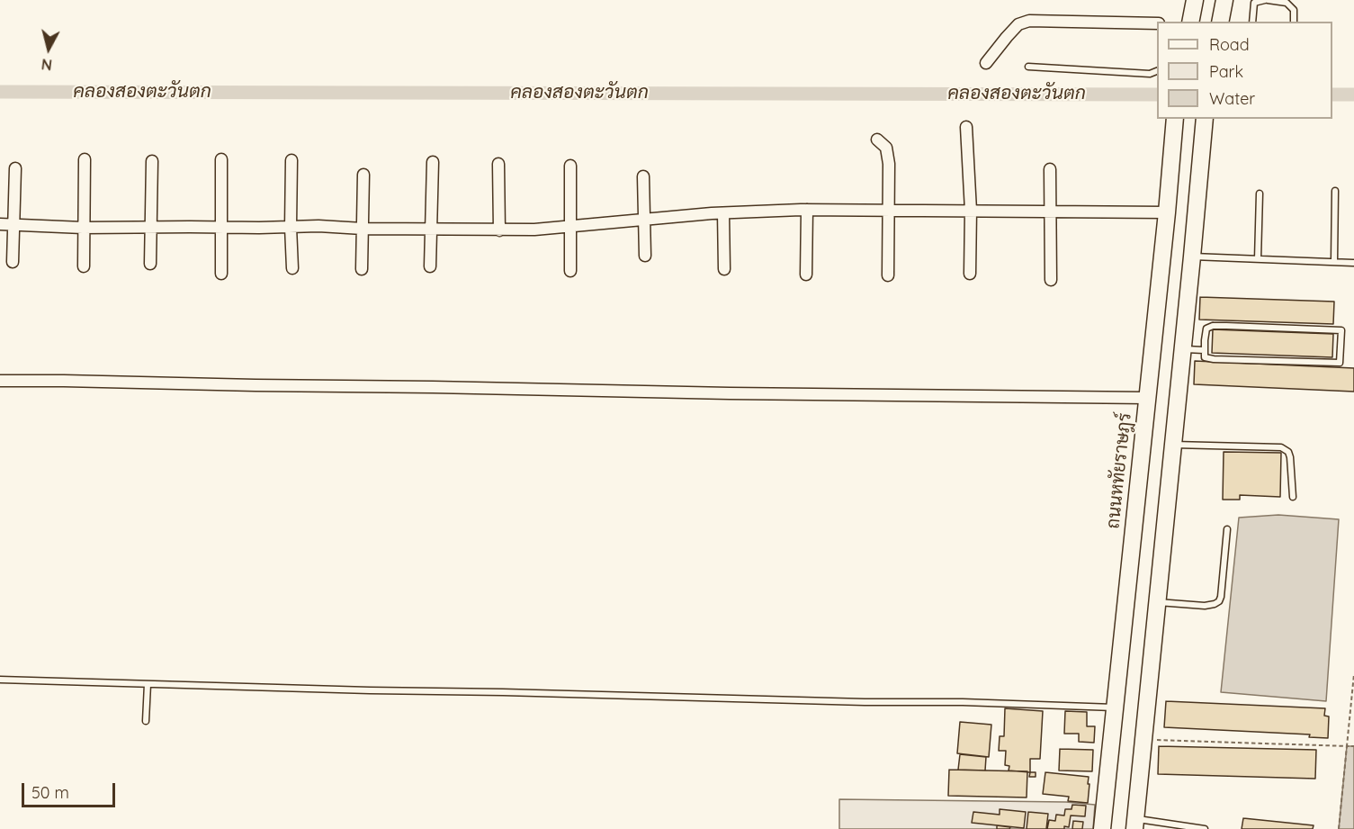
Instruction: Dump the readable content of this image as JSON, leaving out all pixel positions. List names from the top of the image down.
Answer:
{
  "streets": {
    "main road": ["ถนนหทัยราษฎร์"]
  },
  "water": ["คลองสองตะวันตก"],
  "legend": ["Road", "Park", "Water"],
  "scale_bar": "50 m",
  "north": "bottom"
}
